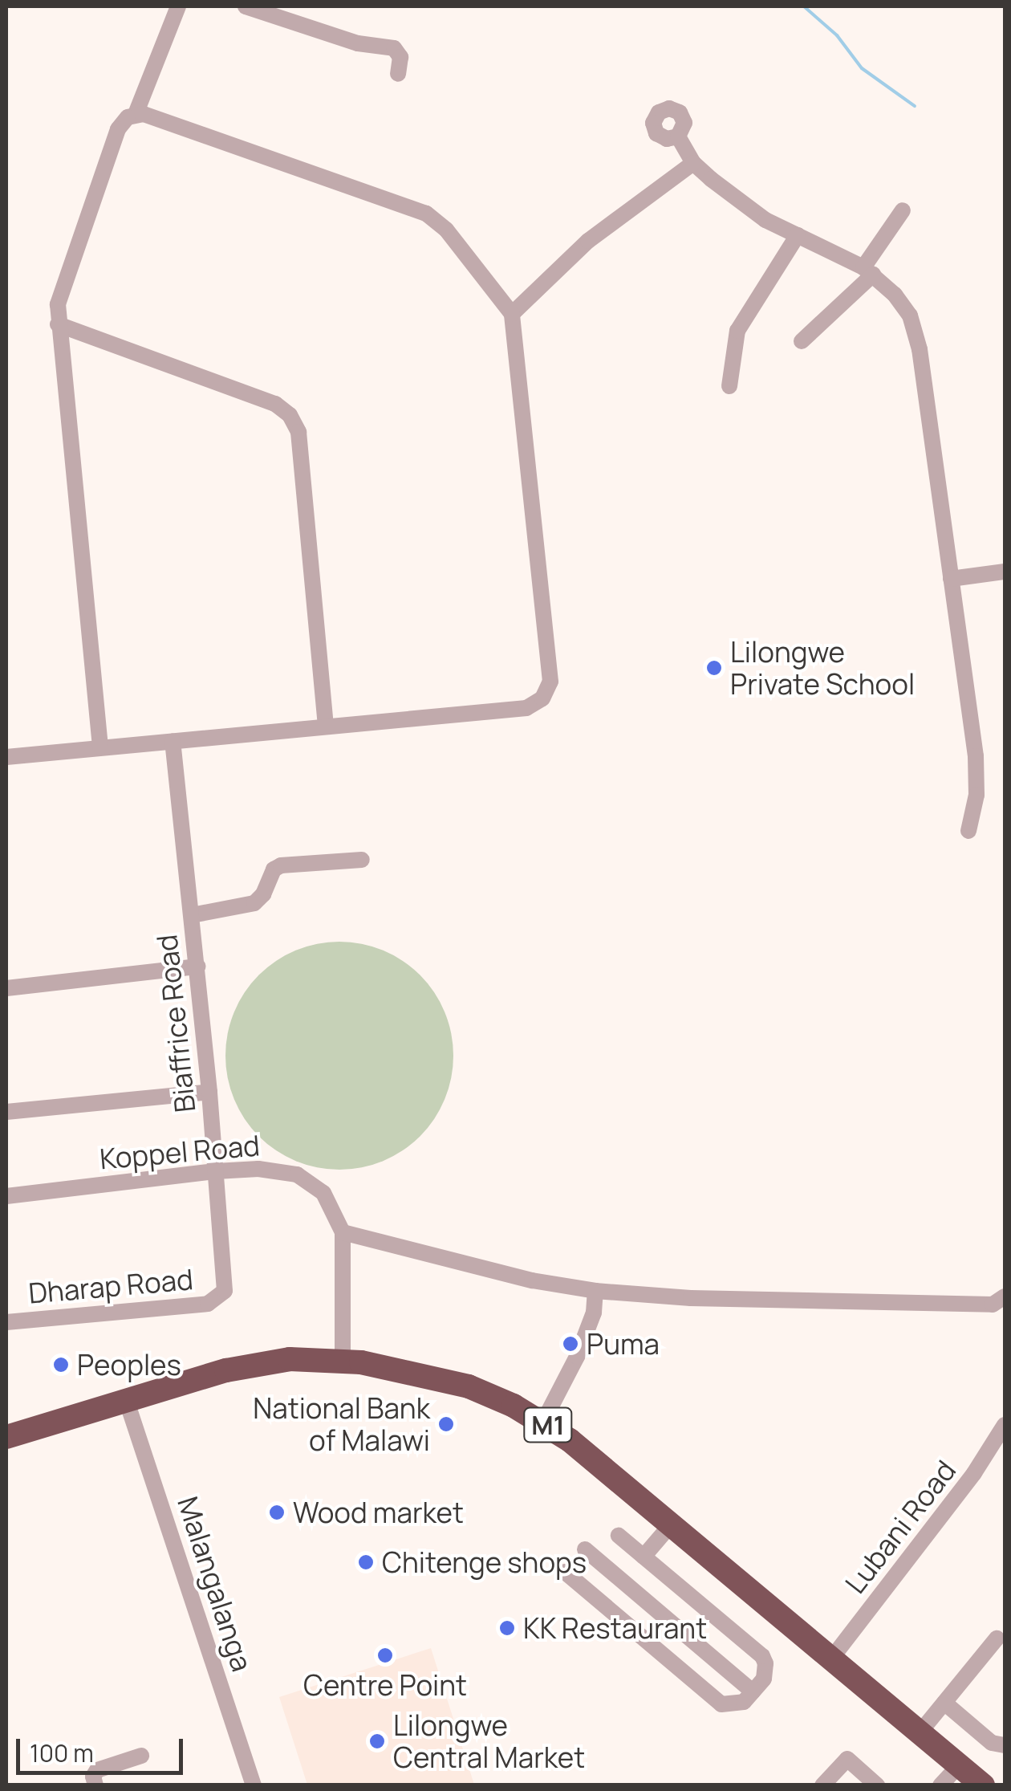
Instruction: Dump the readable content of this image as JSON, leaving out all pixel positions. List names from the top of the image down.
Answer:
{
  "streets": {
    "highway": ["M1"],
    "street": [
      "Biaffrice Road",
      "Koppel Road",
      "Dharap Road",
      "Lubani Road",
      "Malangalanga"
    ]
  },
  "crossings": [
    ["Biaffrice Road", "Koppel Road"],
    ["Biaffrice Road", "Dharap Road"],
    ["Koppel Road", "M1"],
    ["M1", "Lubani Road"],
    ["M1", "Malangalanga"]
  ],
  "places": [
    "Lilongwe Private School",
    "Puma",
    "Peoples",
    "National Bank of Malawi",
    "Wood market",
    "Chitenge shops",
    "KK Restaurant",
    "Centre Point",
    "Lilongwe Central Market"
  ],
  "scale_bar": "100 m"
}
